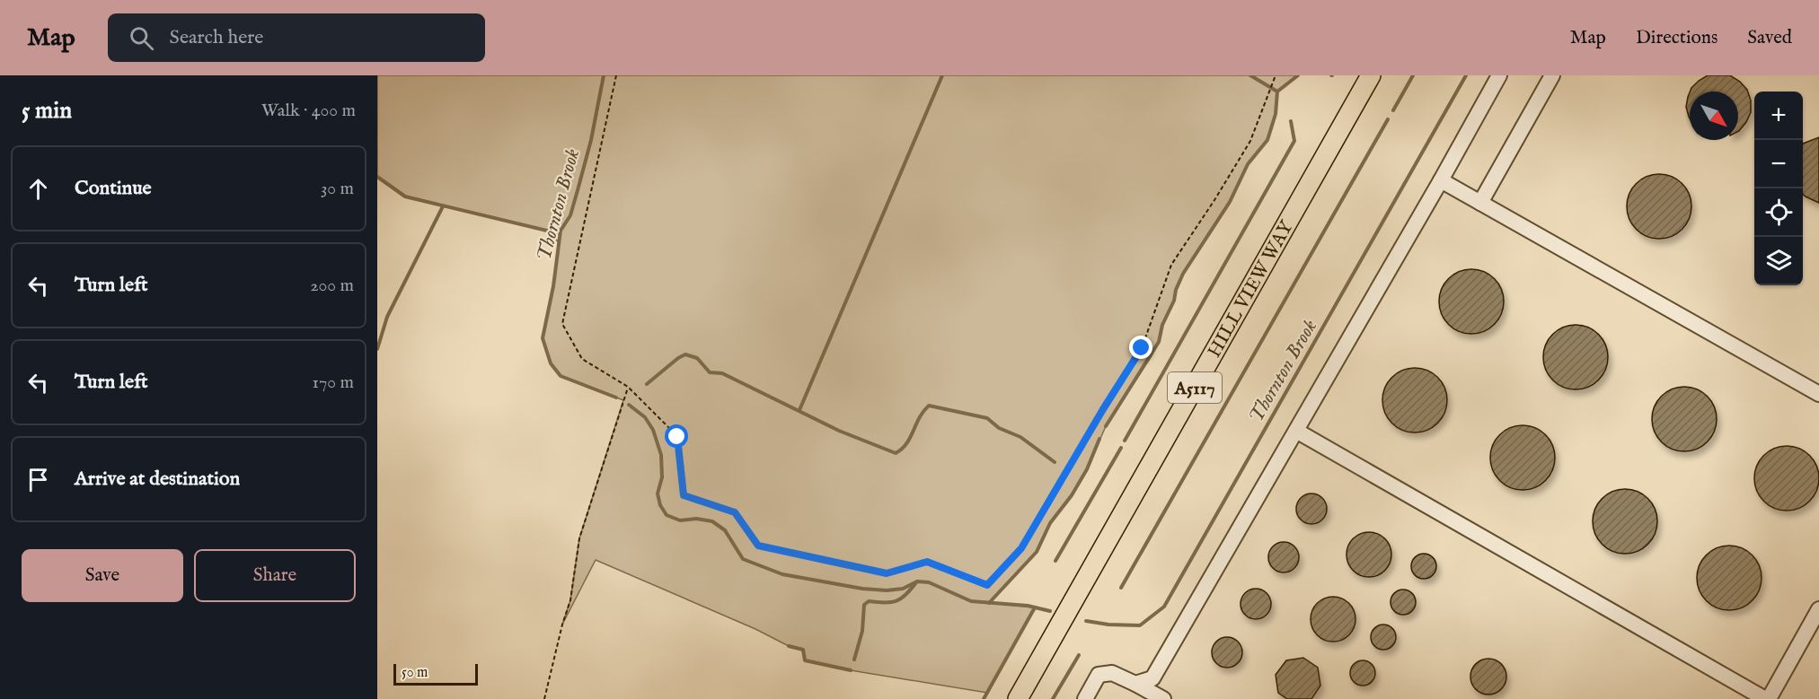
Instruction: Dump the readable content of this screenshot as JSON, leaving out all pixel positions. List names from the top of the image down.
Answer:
{
  "streets": {
    "main road": ["HILL VIEW WAY", "A5117"]
  },
  "water": ["Thornton Brook"],
  "scale_bar": "50 m",
  "north": "bottom right",
  "page": {
    "header": "Map",
    "search": "Search here",
    "nav": ["Map", "Directions", "Saved"],
    "heading": ["5 min", "Walk · 400 m"],
    "map_buttons": ["+", "−"],
    "list": [
      ["Continue", "30 m"],
      ["Turn left", "200 m"],
      ["Turn left", "170 m"],
      "Arrive at destination"
    ],
    "buttons": ["Save", "Share"],
    "scale": "50 m"
  }
}
